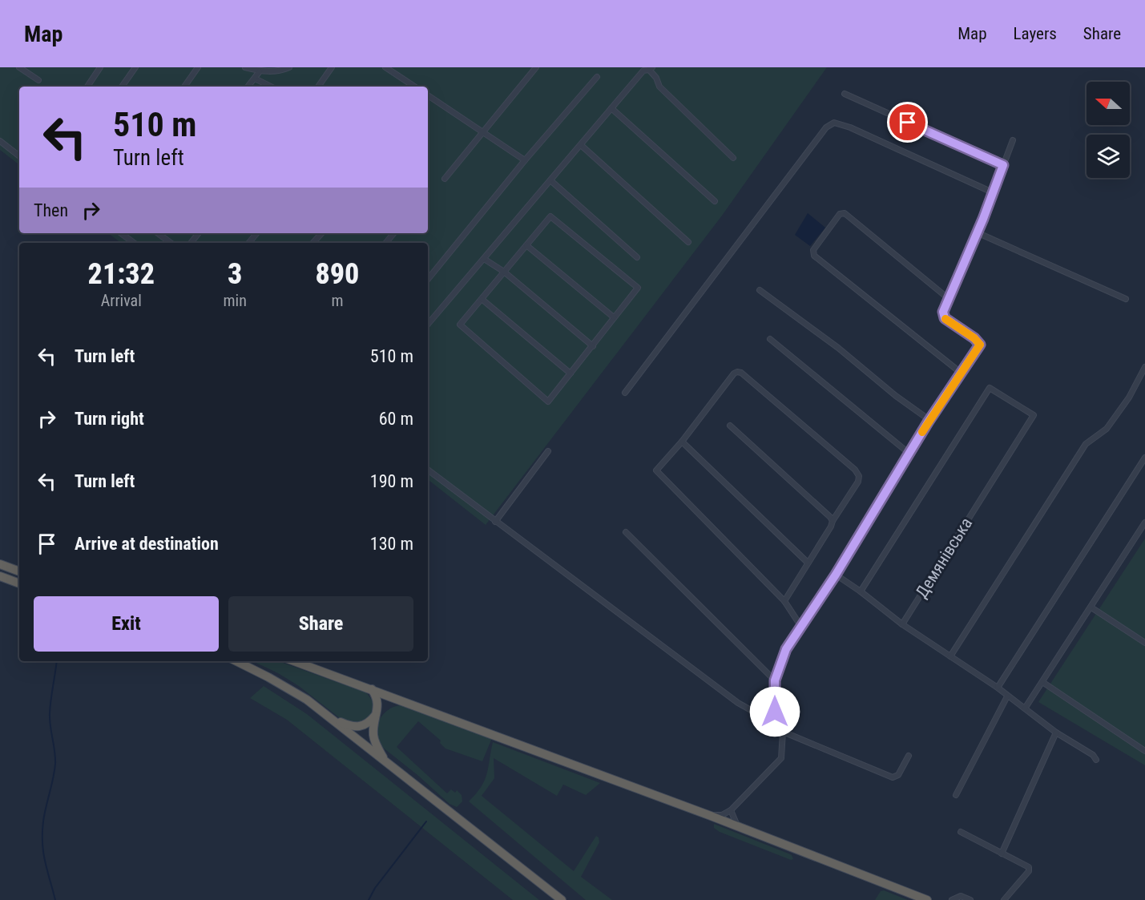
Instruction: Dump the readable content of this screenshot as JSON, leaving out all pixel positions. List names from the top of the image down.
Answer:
{
  "streets": {
    "street": ["Демянівська"]
  },
  "north": "left",
  "page": {
    "header": "Map",
    "nav": ["Map", "Layers", "Share"],
    "turn": ["510 m", "Turn left"],
    "then": "Then",
    "eta": [
      "21:32",
      "Arrival",
      "3",
      "min",
      "890",
      "m"
    ],
    "list": [
      {
        "name": "Turn left",
        "value": "510 m"
      },
      {
        "name": "Turn right",
        "value": "60 m"
      },
      {
        "name": "Turn left",
        "value": "190 m"
      },
      {
        "name": "Arrive at destination",
        "value": "130 m"
      }
    ],
    "buttons": ["Exit", "Share"]
  }
}
